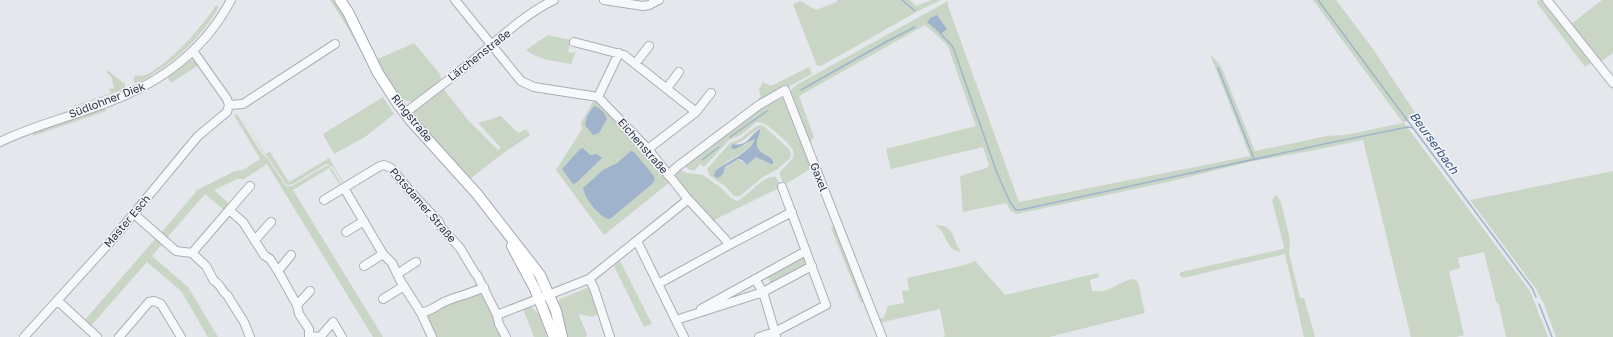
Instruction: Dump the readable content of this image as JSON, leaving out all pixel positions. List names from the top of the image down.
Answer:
{
  "streets": {
    "main road": ["Ringstraße"],
    "street": [
      "Lärchenstraße",
      "Südlohner Diek",
      "Eichenstraße",
      "Gaxel",
      "Potsdamer Straße",
      "Master Esch"
    ]
  },
  "crossings": [
    ["Lärchenstraße", "Ringstraße"],
    ["Eichenstraße", "Gaxel"]
  ],
  "water": ["Beurserbach"]
}
